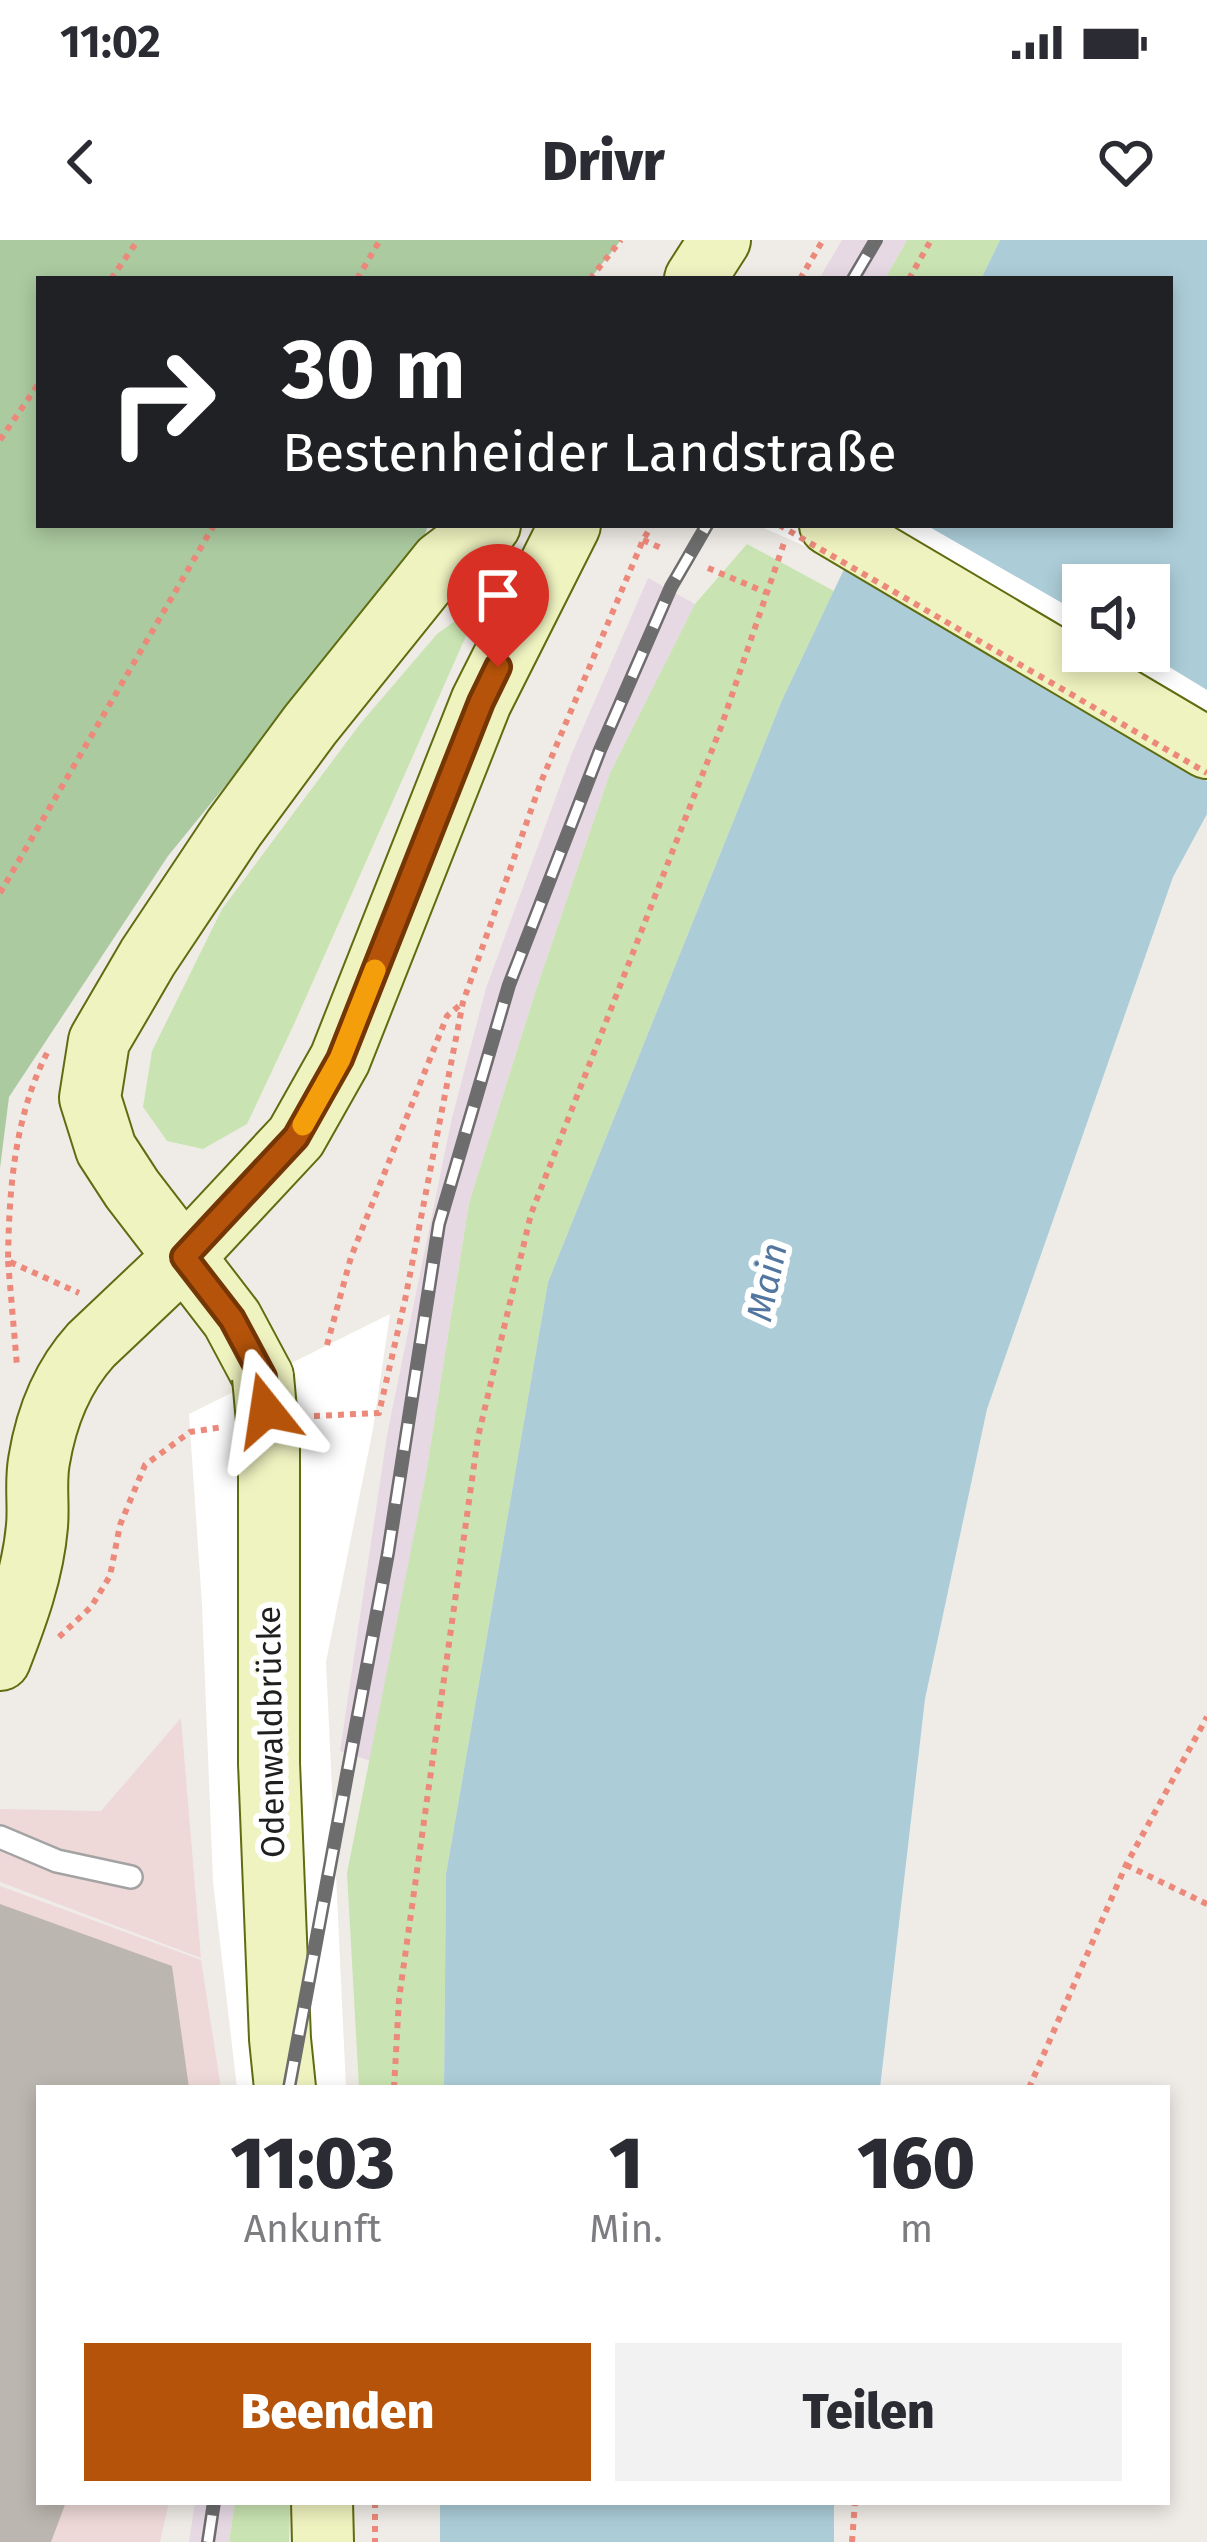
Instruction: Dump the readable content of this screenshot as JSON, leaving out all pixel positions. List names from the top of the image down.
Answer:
{
  "streets": {
    "main road": ["Odenwaldbrücke"]
  },
  "water": ["Main"],
  "page": {
    "status": "11:02",
    "header": "Drivr",
    "turn": ["30 m", "Bestenheider Landstraße"],
    "eta": [
      "11:03",
      "Ankunft",
      "1",
      "Min.",
      "160",
      "m"
    ],
    "buttons": ["Beenden", "Teilen"]
  }
}
